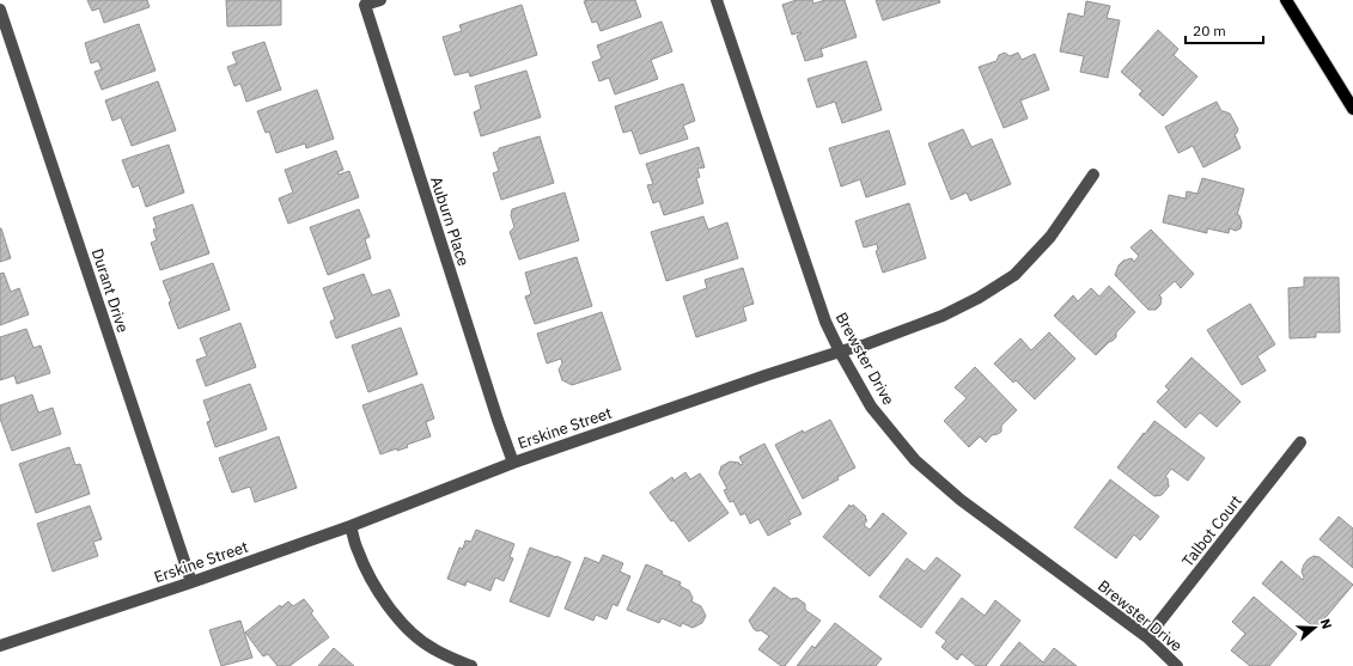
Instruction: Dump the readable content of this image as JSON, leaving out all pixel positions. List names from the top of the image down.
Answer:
{
  "streets": {
    "street": [
      "Auburn Place",
      "Durant Drive",
      "Brewster Drive",
      "Erskine Street",
      "Talbot Court"
    ]
  },
  "crossings": [
    ["Auburn Place", "Erskine Street"],
    ["Durant Drive", "Erskine Street"],
    ["Brewster Drive", "Erskine Street"],
    ["Brewster Drive", "Talbot Court"]
  ],
  "scale_bar": "20 m",
  "north": "right"
}
